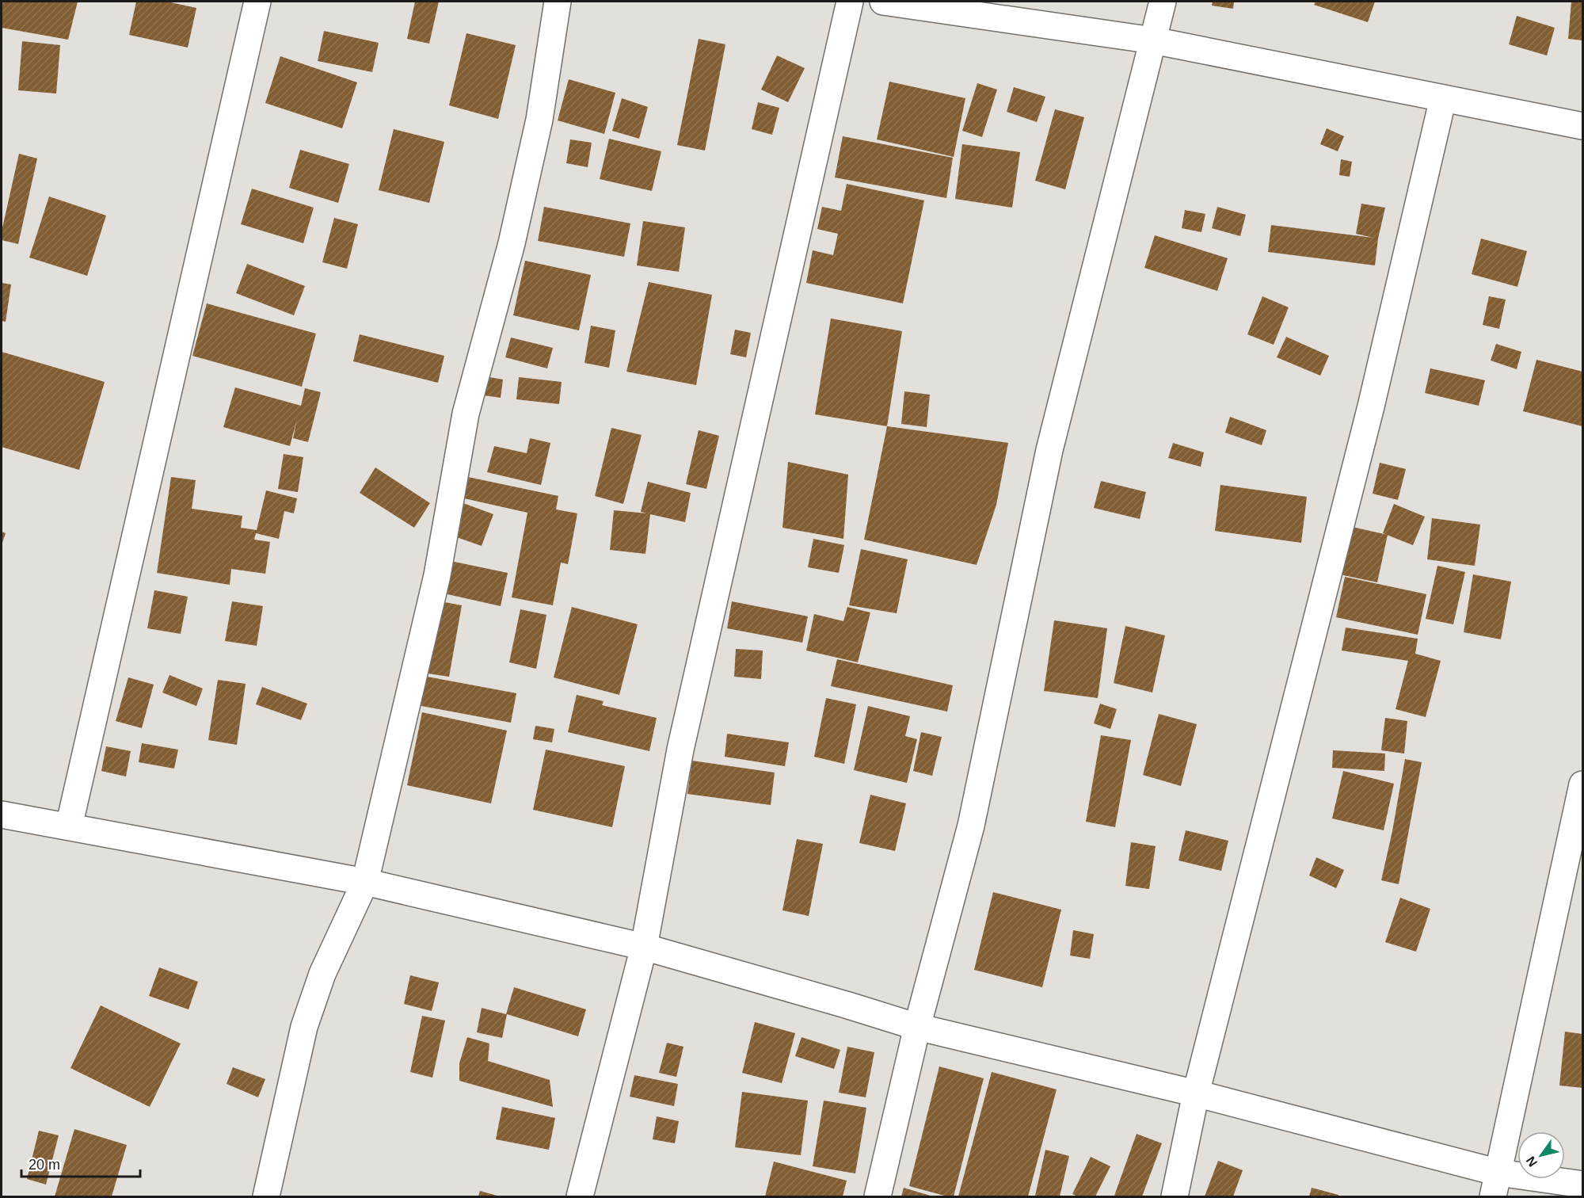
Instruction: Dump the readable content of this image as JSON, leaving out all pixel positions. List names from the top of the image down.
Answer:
{
  "scale_bar": "20 m",
  "north": "bottom left"
}
